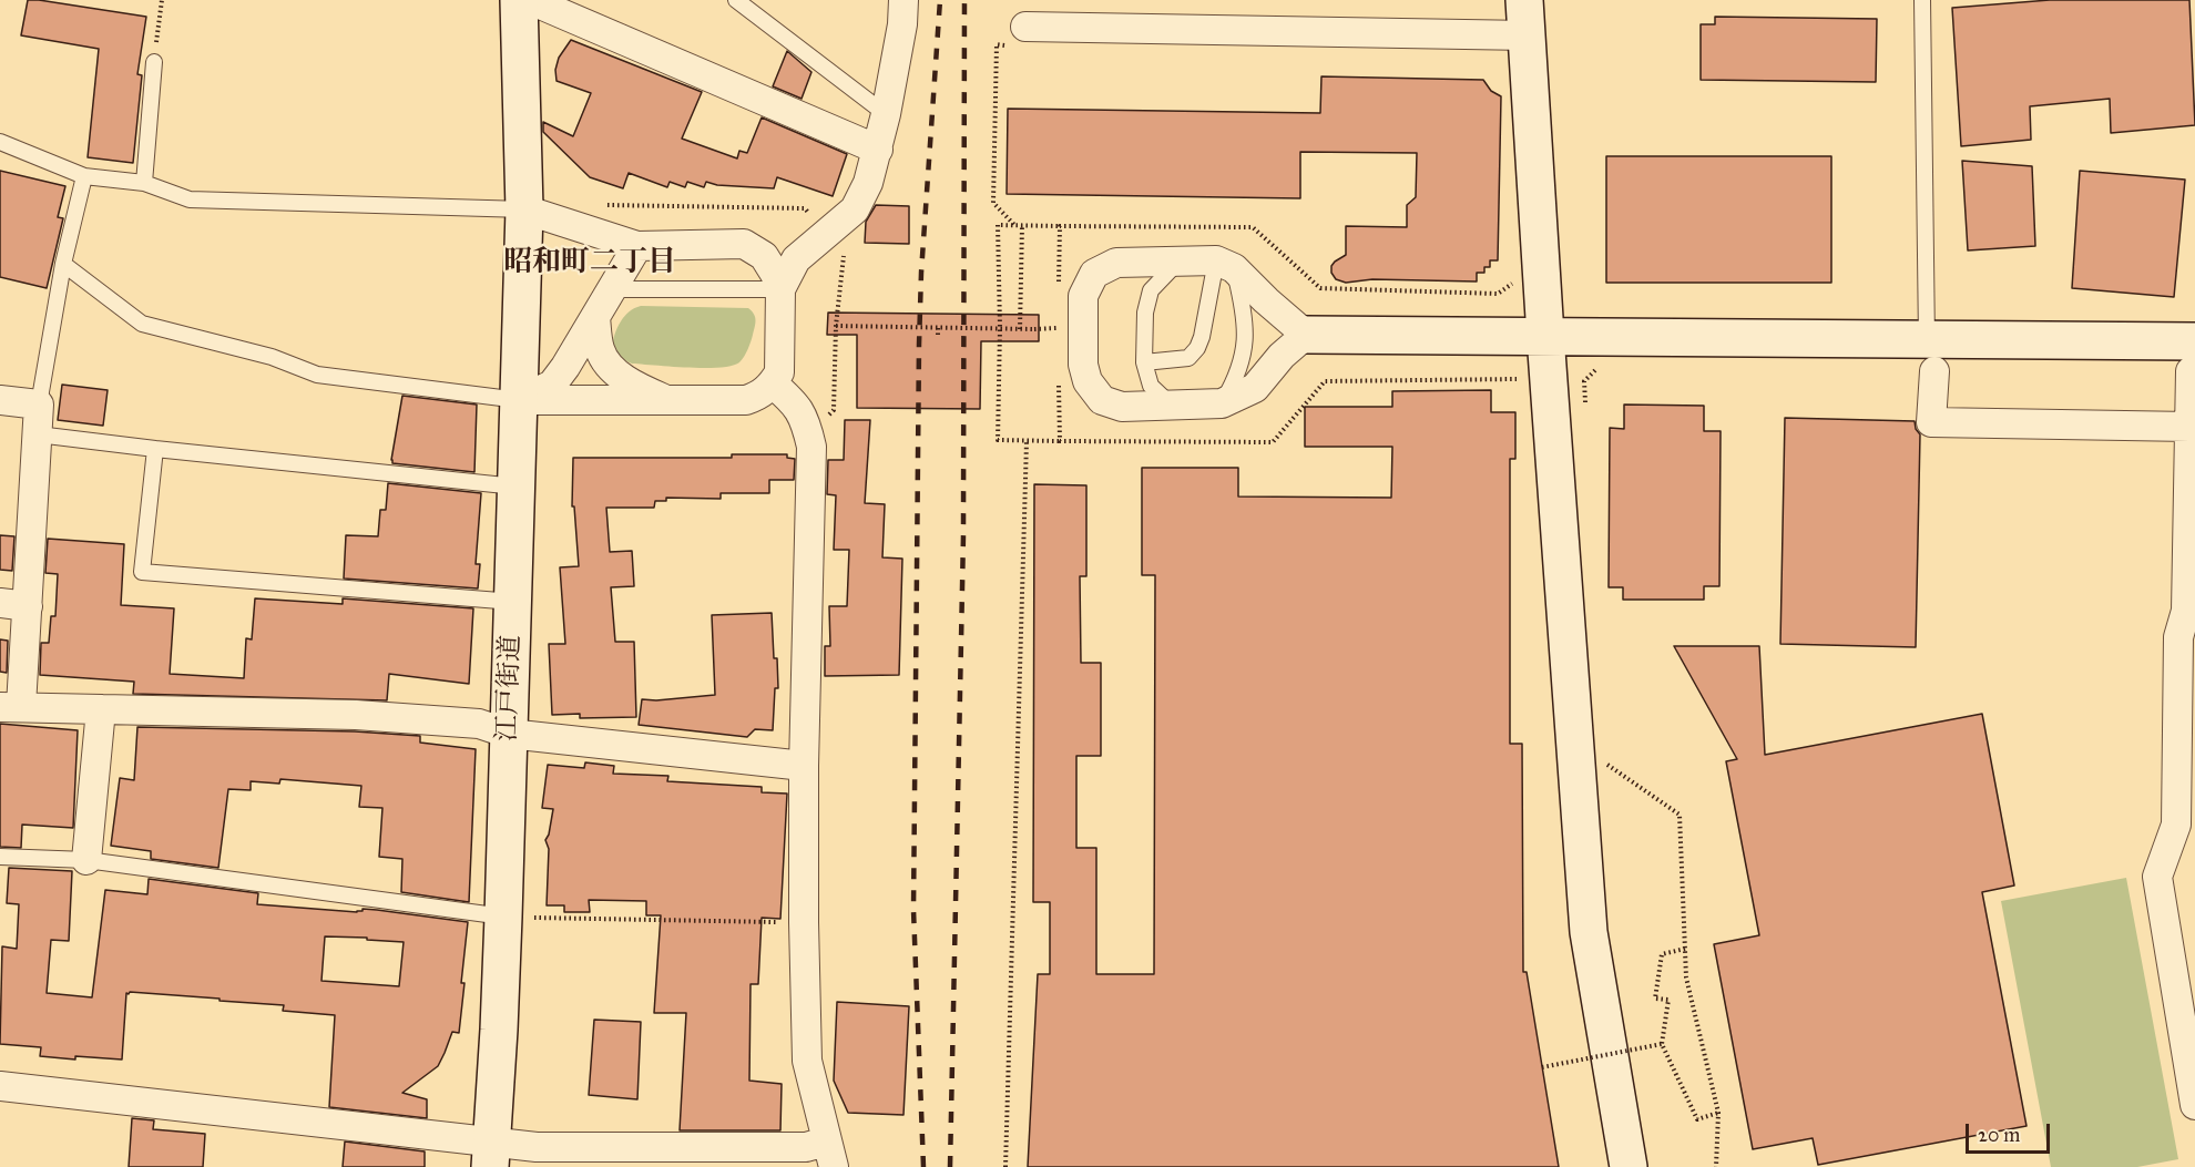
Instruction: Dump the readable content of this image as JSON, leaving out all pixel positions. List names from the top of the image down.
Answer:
{
  "streets": {
    "street": ["江戸街道"]
  },
  "districts": ["昭和町二丁目"],
  "scale_bar": "20 m"
}
